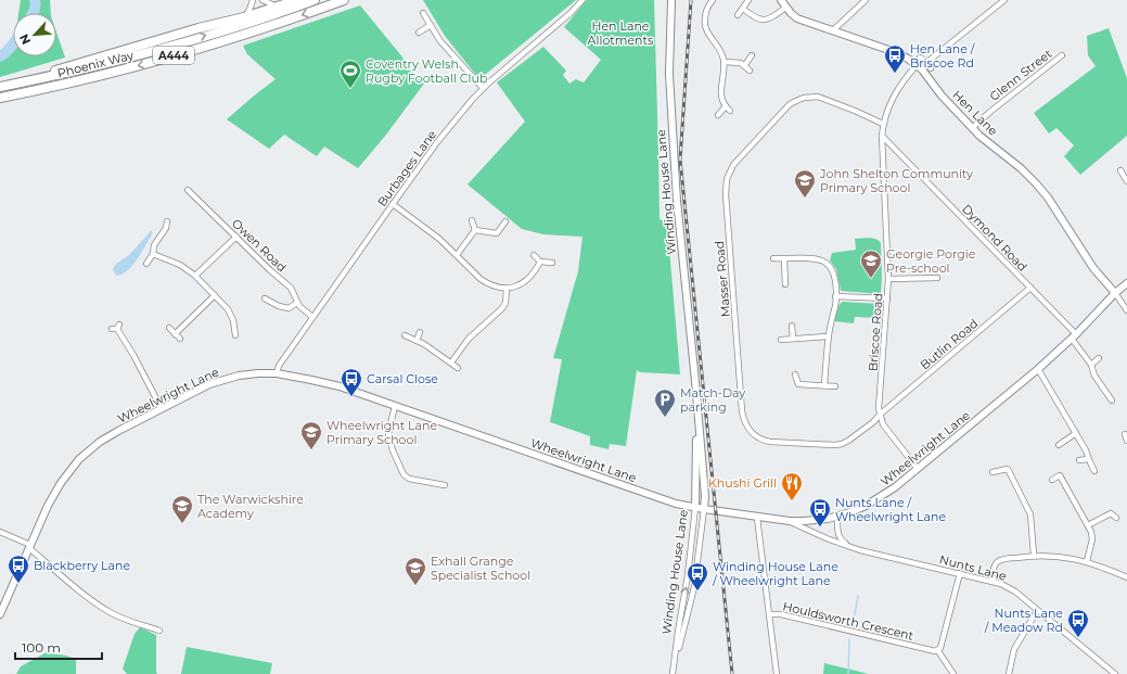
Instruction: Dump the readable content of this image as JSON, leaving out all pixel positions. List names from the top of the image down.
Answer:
{
  "streets": {
    "highway": ["A444", "Phoenix Way"],
    "street": [
      "Glenn Street",
      "Hen Lane",
      "Burbages Lane",
      "Winding House Lane",
      "Dymond Road",
      "Owen Road",
      "Masser Road",
      "Briscoe Road",
      "Butlin Road",
      "Wheelwright Lane",
      "Nunts Lane",
      "Houldsworth Crescent"
    ]
  },
  "crossings": [
    ["Glenn Street", "Hen Lane"],
    ["Hen Lane", "Briscoe Road"],
    ["Hen Lane", "Wheelwright Lane"],
    ["Burbages Lane", "Owen Road"],
    ["Burbages Lane", "Wheelwright Lane"],
    ["Winding House Lane", "Wheelwright Lane"],
    ["Dymond Road", "Briscoe Road"],
    ["Dymond Road", "Butlin Road"],
    ["Dymond Road", "Wheelwright Lane"],
    ["Masser Road", "Briscoe Road"],
    ["Masser Road", "Butlin Road"],
    ["Briscoe Road", "Butlin Road"],
    ["Briscoe Road", "Wheelwright Lane"],
    ["Wheelwright Lane", "Nunts Lane"],
    ["Wheelwright Lane", "Houldsworth Crescent"]
  ],
  "parks": ["Hen Lane Allotments"],
  "places": {
    "bus stop": [
      "Hen Lane / Briscoe Rd",
      "Carsal Close",
      "Nunts Lane / Wheelwright Lane",
      "Blackberry Lane",
      "Winding House Lane / Wheelwright Lane",
      "Nunts Lane / Meadow Rd"
    ],
    "sports": ["Coventry Welsh Rugby Football Club"],
    "school or university": [
      "John Shelton Community Primary School",
      "Georgie Porgie Pre-school",
      "Wheelwright Lane Primary School",
      "The Warwickshire Academy",
      "Exhall Grange Specialist School"
    ],
    "parking": ["Match-Day parking"],
    "restaurant": ["Khushi Grill"]
  },
  "scale_bar": "100 m",
  "north": "bottom left"
}
